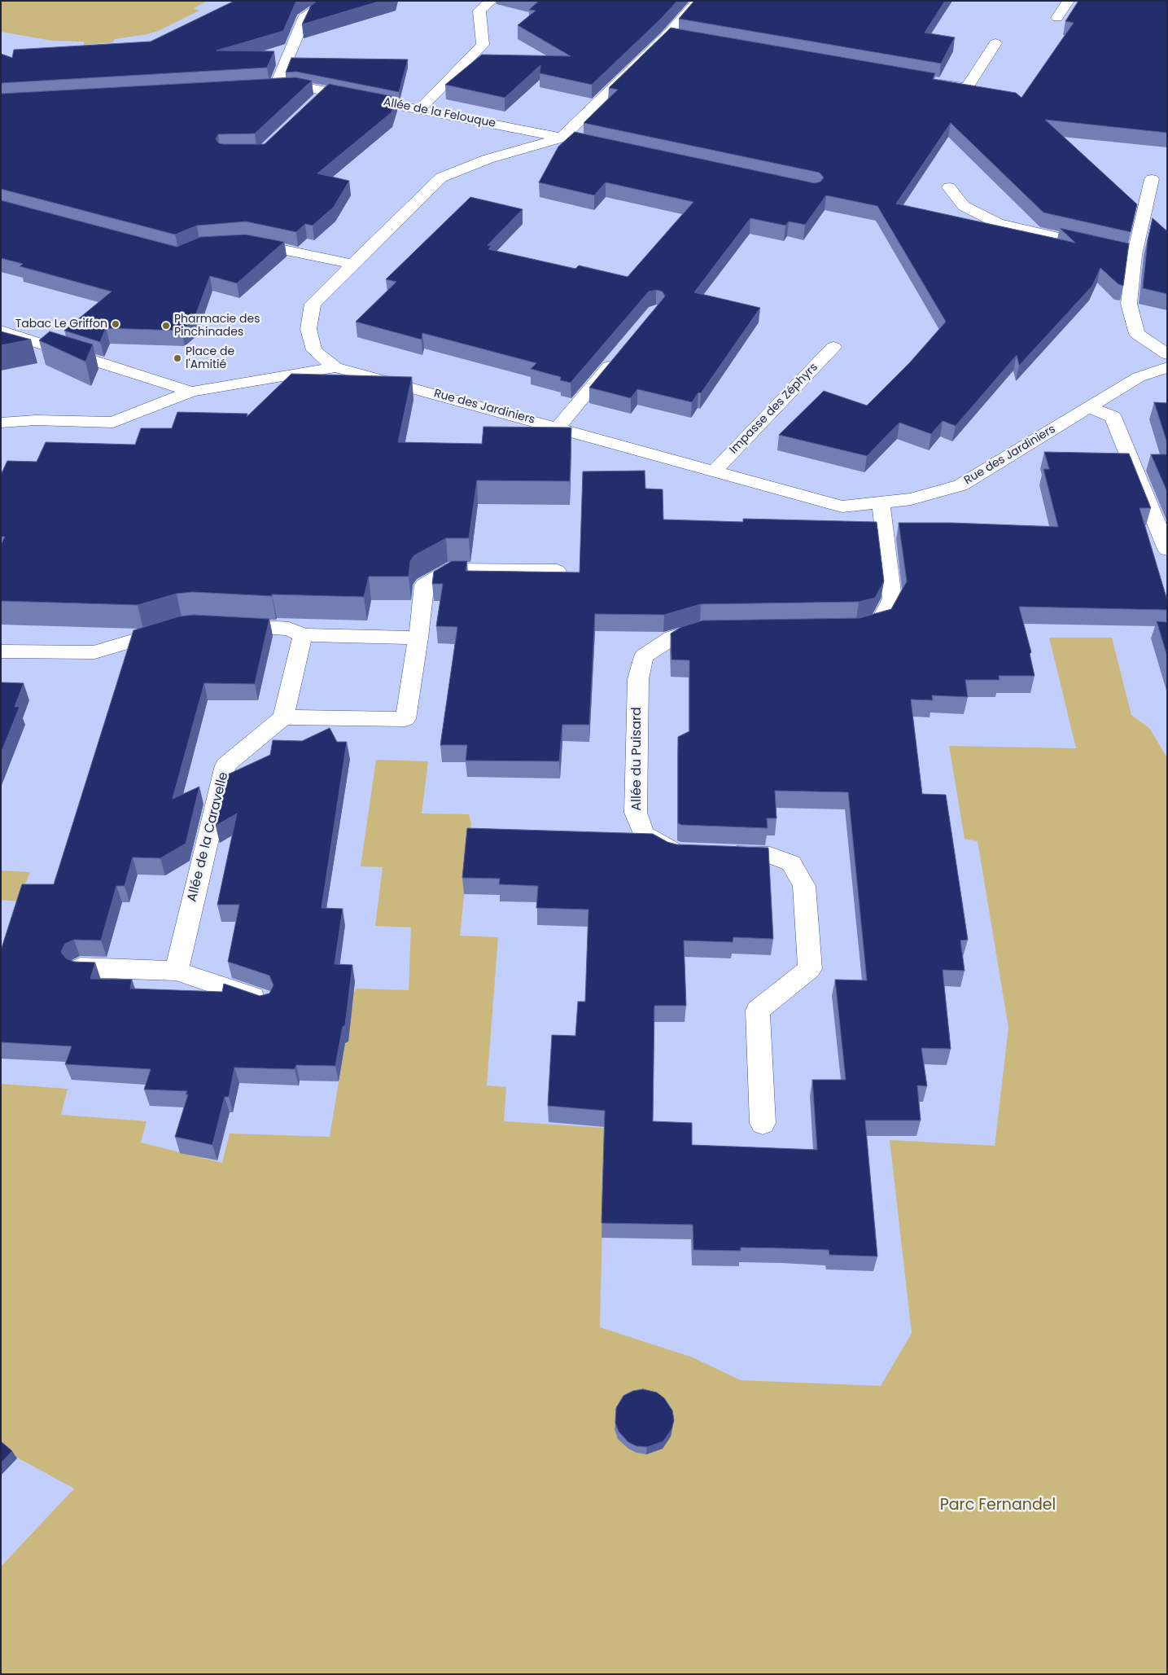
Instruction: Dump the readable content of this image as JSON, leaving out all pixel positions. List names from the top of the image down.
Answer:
{
  "streets": {
    "street": [
      "Allée de la Felouque",
      "Rue des Jardiniers",
      "Impasse des Zéphyrs",
      "Allée du Puisard",
      "Allée de la Caravelle"
    ]
  },
  "crossings": [
    ["Rue des Jardiniers", "Impasse des Zéphyrs"]
  ],
  "parks": ["Parc Fernandel"],
  "places": ["Tabac Le Griffon", "Pharmacie des Pinchinades", "Place de l'Amitié"]
}
